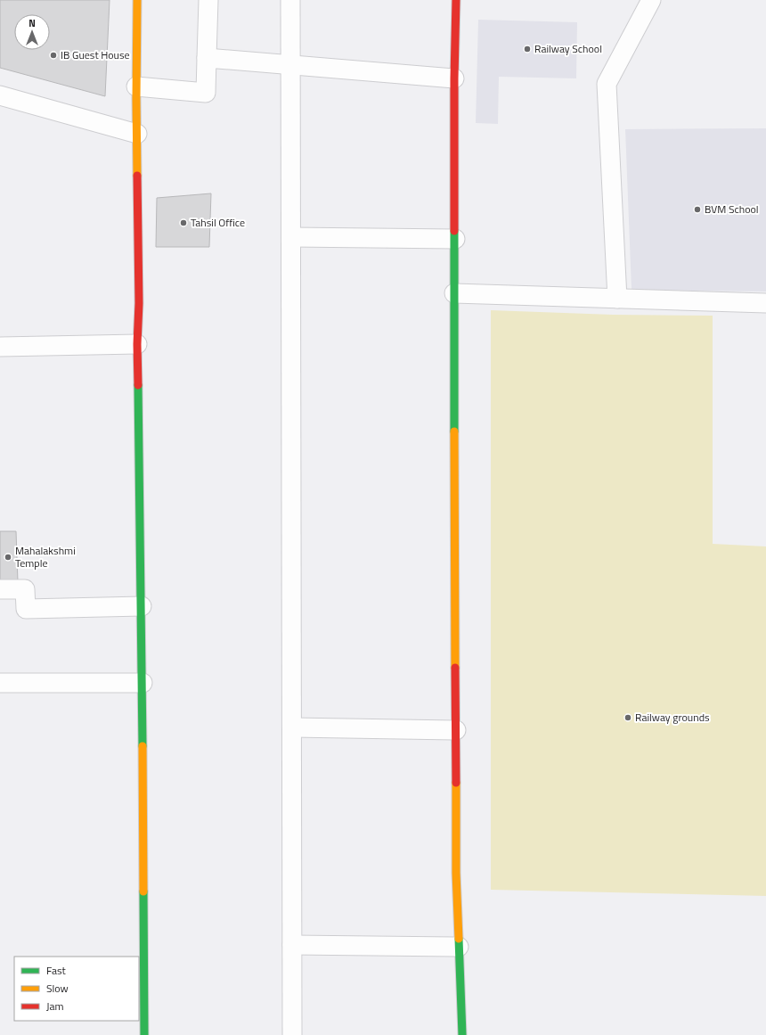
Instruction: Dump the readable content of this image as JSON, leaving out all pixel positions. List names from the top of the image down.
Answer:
{
  "places": [
    "Railway School",
    "IB Guest House",
    "BVM School",
    "Tahsil Office",
    "Mahalakshmi Temple",
    "Railway grounds"
  ],
  "legend": ["Fast", "Slow", "Jam"],
  "north": "top"
}
